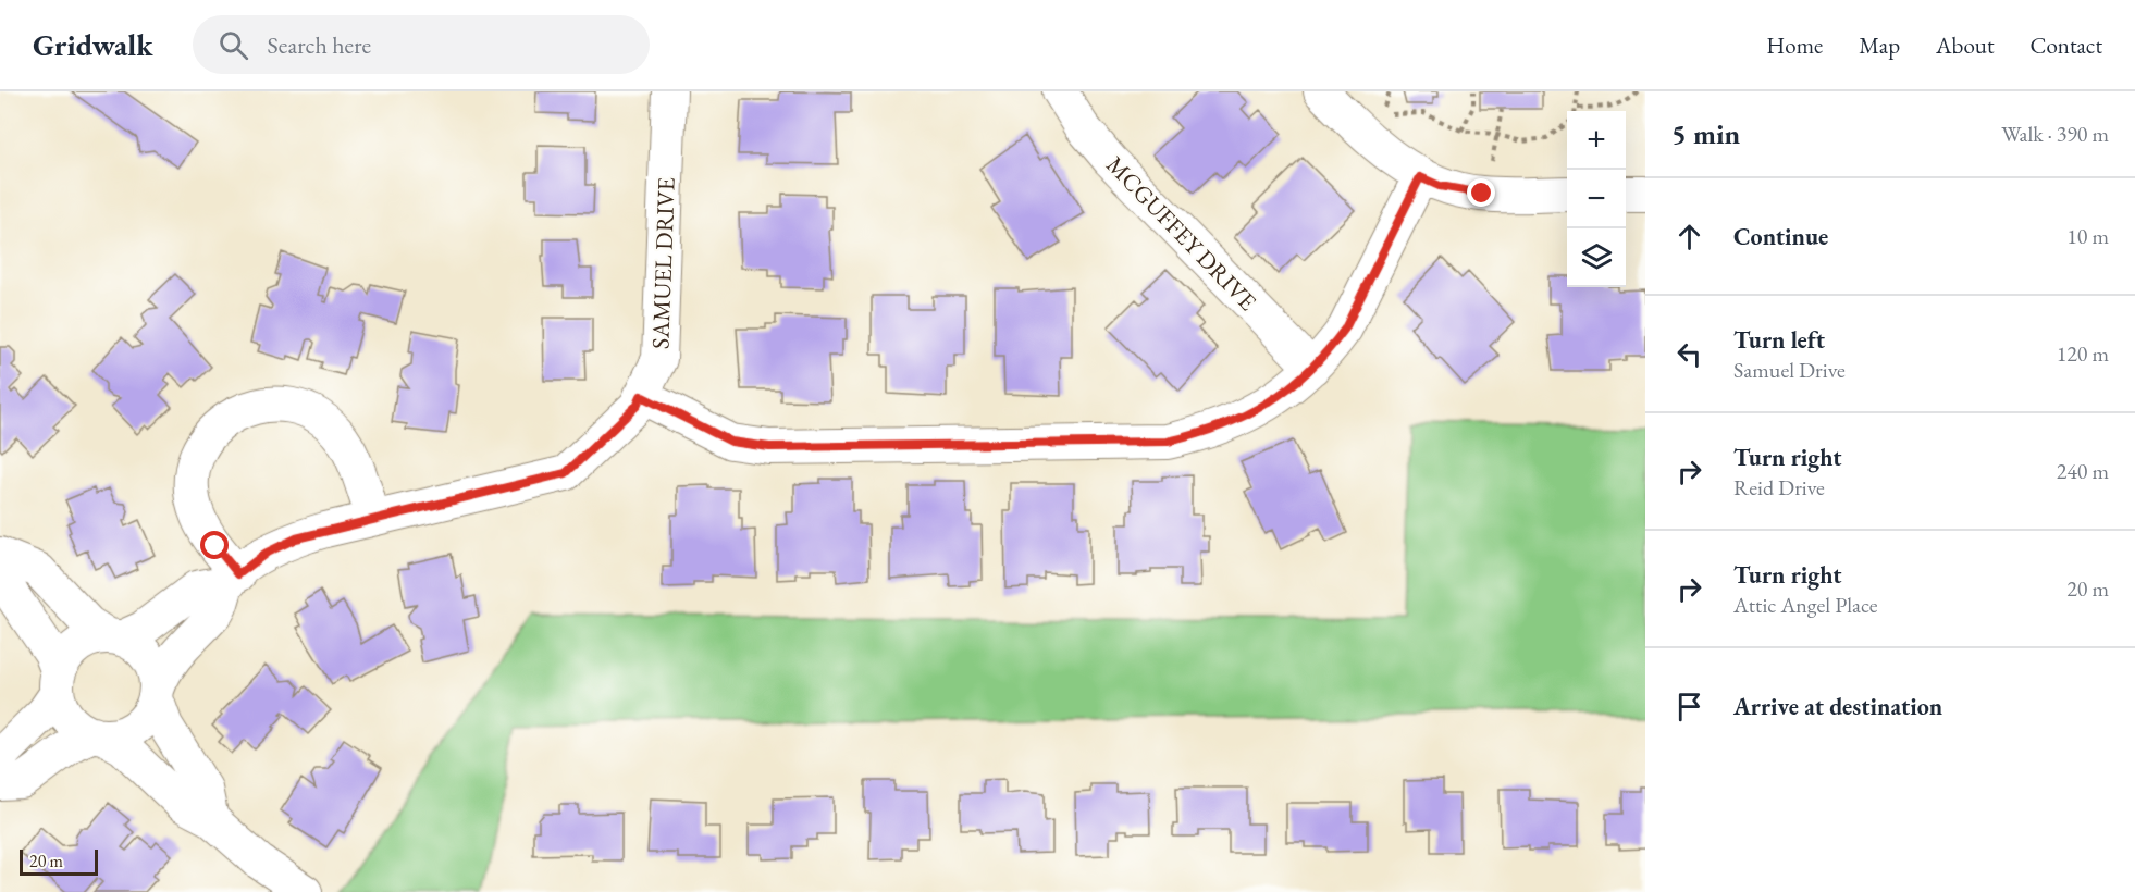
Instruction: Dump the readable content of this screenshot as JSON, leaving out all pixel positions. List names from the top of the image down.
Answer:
{
  "streets": {
    "street": ["MCGUFFEY DRIVE", "SAMUEL DRIVE"]
  },
  "scale_bar": "20 m",
  "page": {
    "header": "Gridwalk",
    "search": "Search here",
    "nav": [
      "Home",
      "Map",
      "About",
      "Contact"
    ],
    "heading": ["5 min", "Walk · 390 m"],
    "map_buttons": ["+", "−"],
    "list": [
      ["Continue", "10 m"],
      ["Turn left", "Samuel Drive", "120 m"],
      ["Turn right", "Reid Drive", "240 m"],
      ["Turn right", "Attic Angel Place", "20 m"],
      "Arrive at destination"
    ],
    "scale": "20 m"
  }
}
